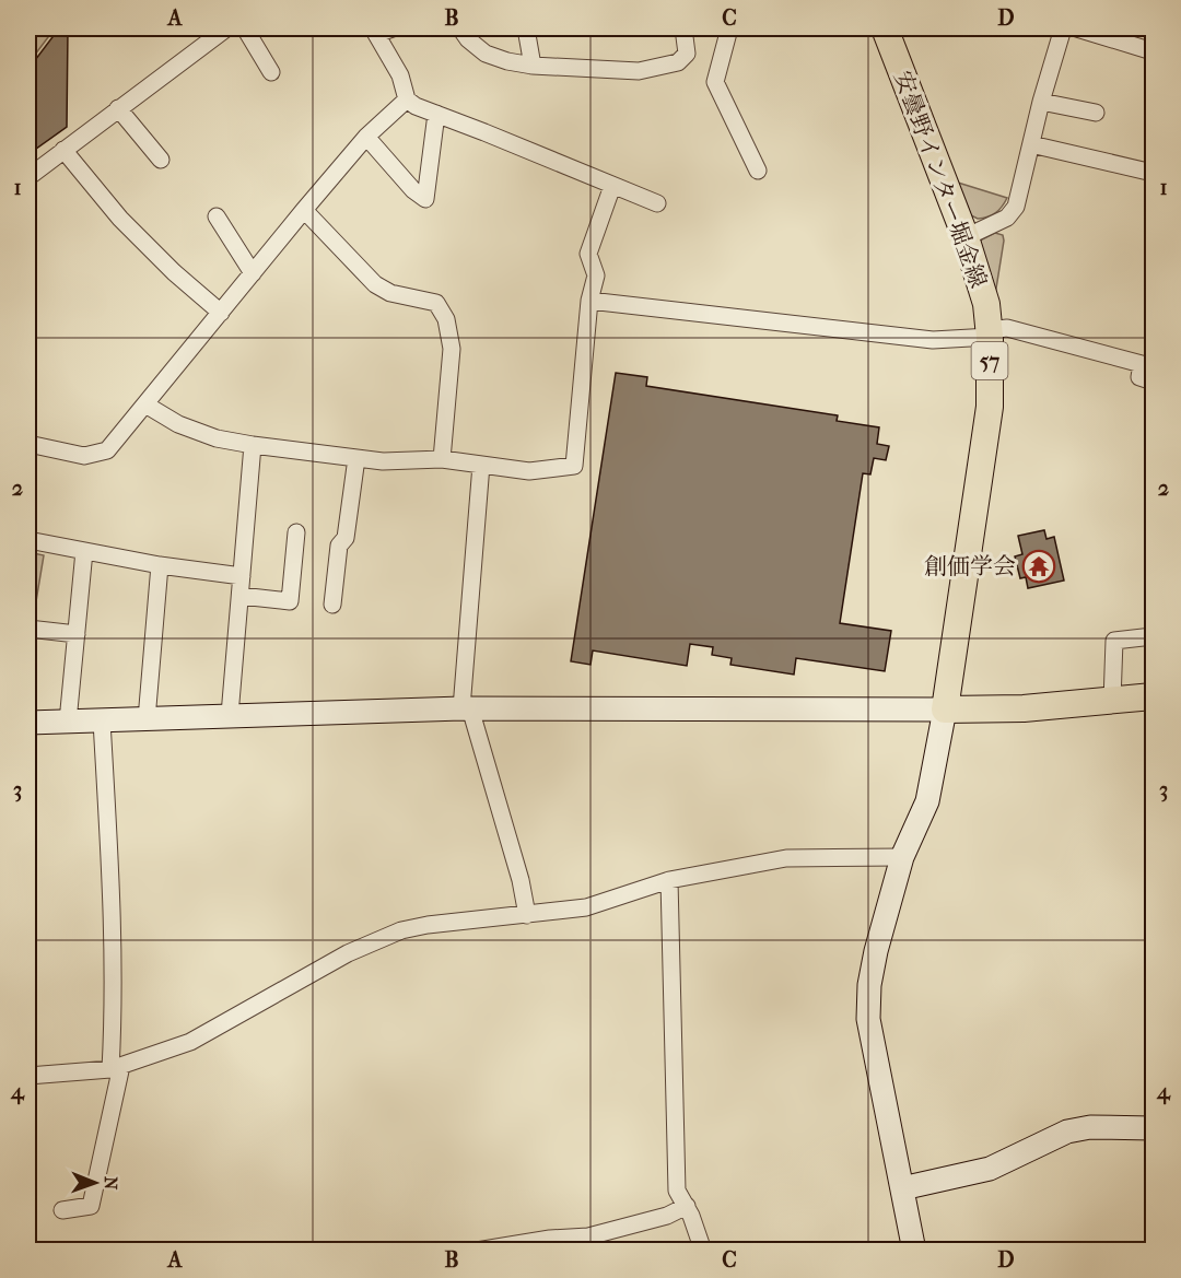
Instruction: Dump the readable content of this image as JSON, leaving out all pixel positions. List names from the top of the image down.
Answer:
{
  "streets": {
    "main road": ["安曇野インター堀金線", "57"]
  },
  "places": {
    "temple": ["創価学会"]
  },
  "north": "right",
  "grid": {
    "columns": [
      "A",
      "B",
      "C",
      "D"
    ],
    "rows": [
      "1",
      "2",
      "3",
      "4"
    ]
  }
}
